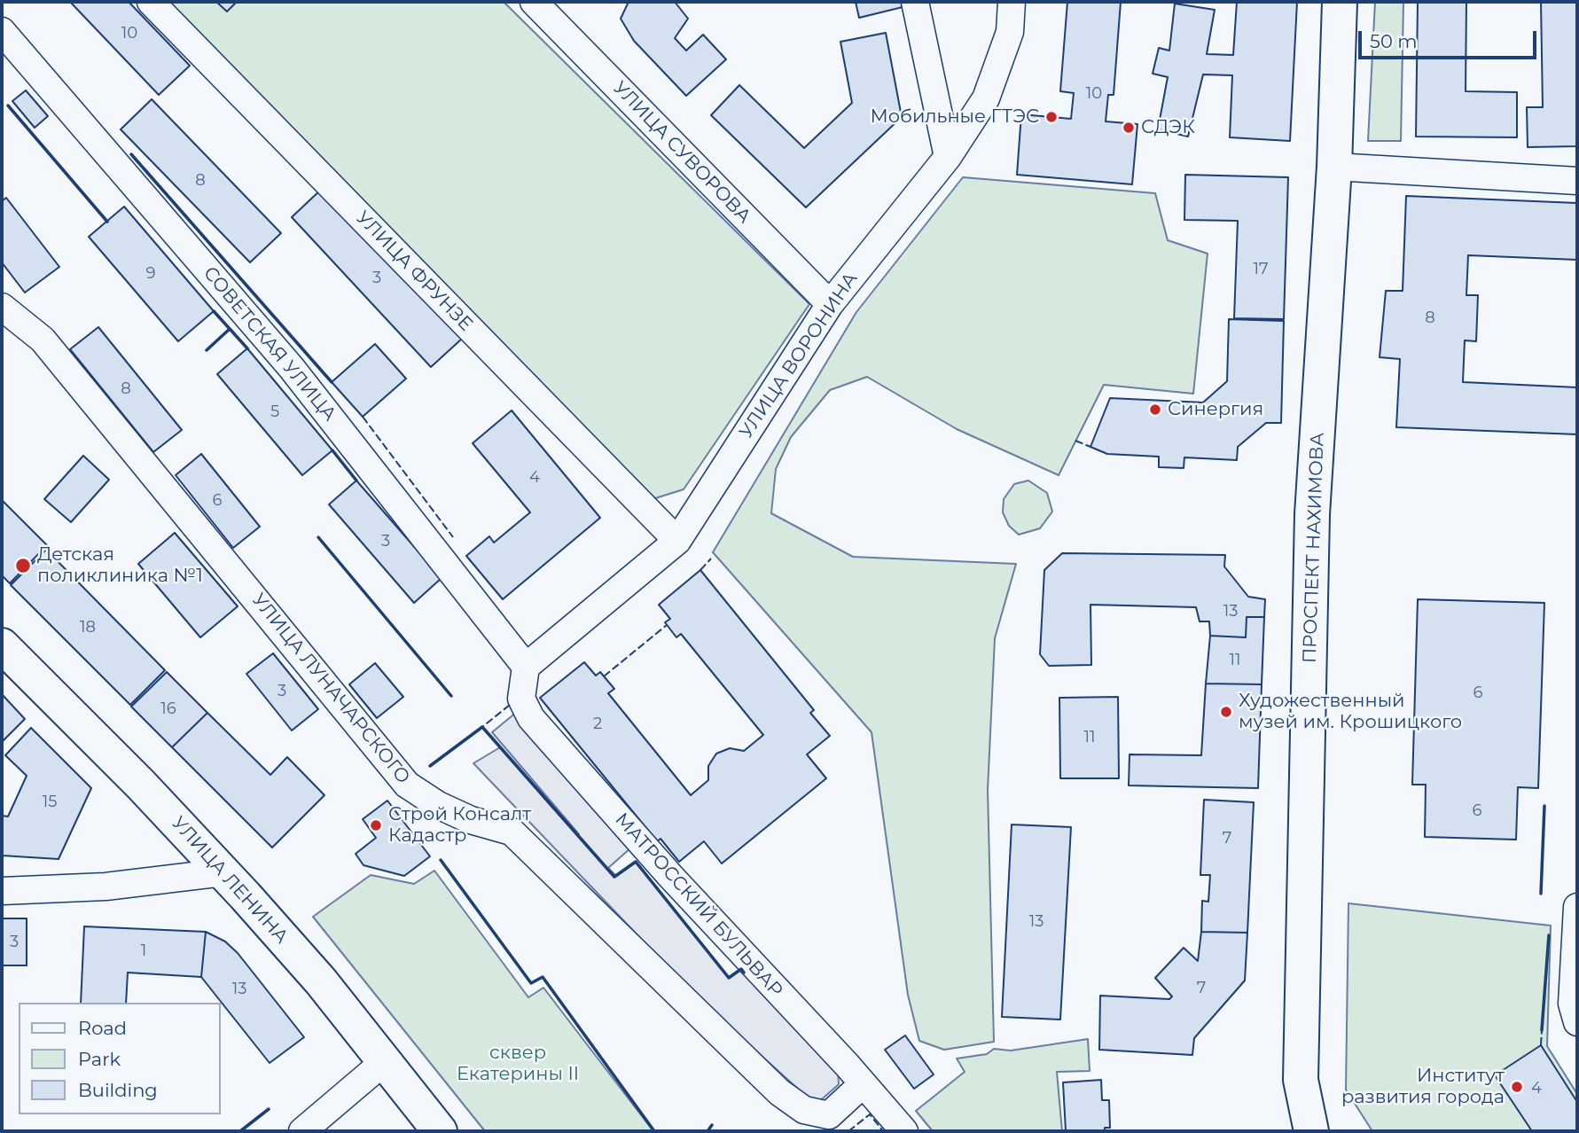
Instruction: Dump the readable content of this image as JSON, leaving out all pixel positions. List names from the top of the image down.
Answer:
{
  "streets": {
    "main road": ["ПРОСПЕКТ НАХИМОВА", "УЛИЦА ЛЕНИНА"],
    "street": [
      "УЛИЦА СУВОРОВА",
      "УЛИЦА ФРУНЗЕ",
      "СОВЕТСКАЯ УЛИЦА",
      "УЛИЦА ВОРОНИНА",
      "УЛИЦА ЛУНАЧАРСКОГО",
      "МАТРОССКИЙ БУЛЬВАР"
    ]
  },
  "crossings": [
    ["УЛИЦА СУВОРОВА", "УЛИЦА ВОРОНИНА"],
    ["УЛИЦА ФРУНЗЕ", "УЛИЦА ВОРОНИНА"],
    ["СОВЕТСКАЯ УЛИЦА", "УЛИЦА ВОРОНИНА"],
    ["СОВЕТСКАЯ УЛИЦА", "МАТРОССКИЙ БУЛЬВАР"],
    ["УЛИЦА ВОРОНИНА", "МАТРОССКИЙ БУЛЬВАР"],
    ["УЛИЦА ЛУНАЧАРСКОГО", "МАТРОССКИЙ БУЛЬВАР"]
  ],
  "parks": ["cквер Екатерины II"],
  "places": [
    "Мобильные ГТЭС",
    "СДЭК",
    "Синергия",
    "Детская поликлиника №1",
    "Художественный музей им. Крошицкого",
    "Строй Консалт Кадастр",
    "Институт развития города"
  ],
  "house_numbers": [
    "10",
    "10",
    "8",
    "17",
    "9",
    "3",
    "8",
    "8",
    "5",
    "4",
    "6",
    "3",
    "13",
    "18",
    "11",
    "3",
    "6",
    "16",
    "2",
    "11",
    "15",
    "6",
    "7",
    "13",
    "3",
    "1",
    "7",
    "13",
    "4"
  ],
  "legend": ["Road", "Park", "Building"],
  "scale_bar": "50 m"
}
